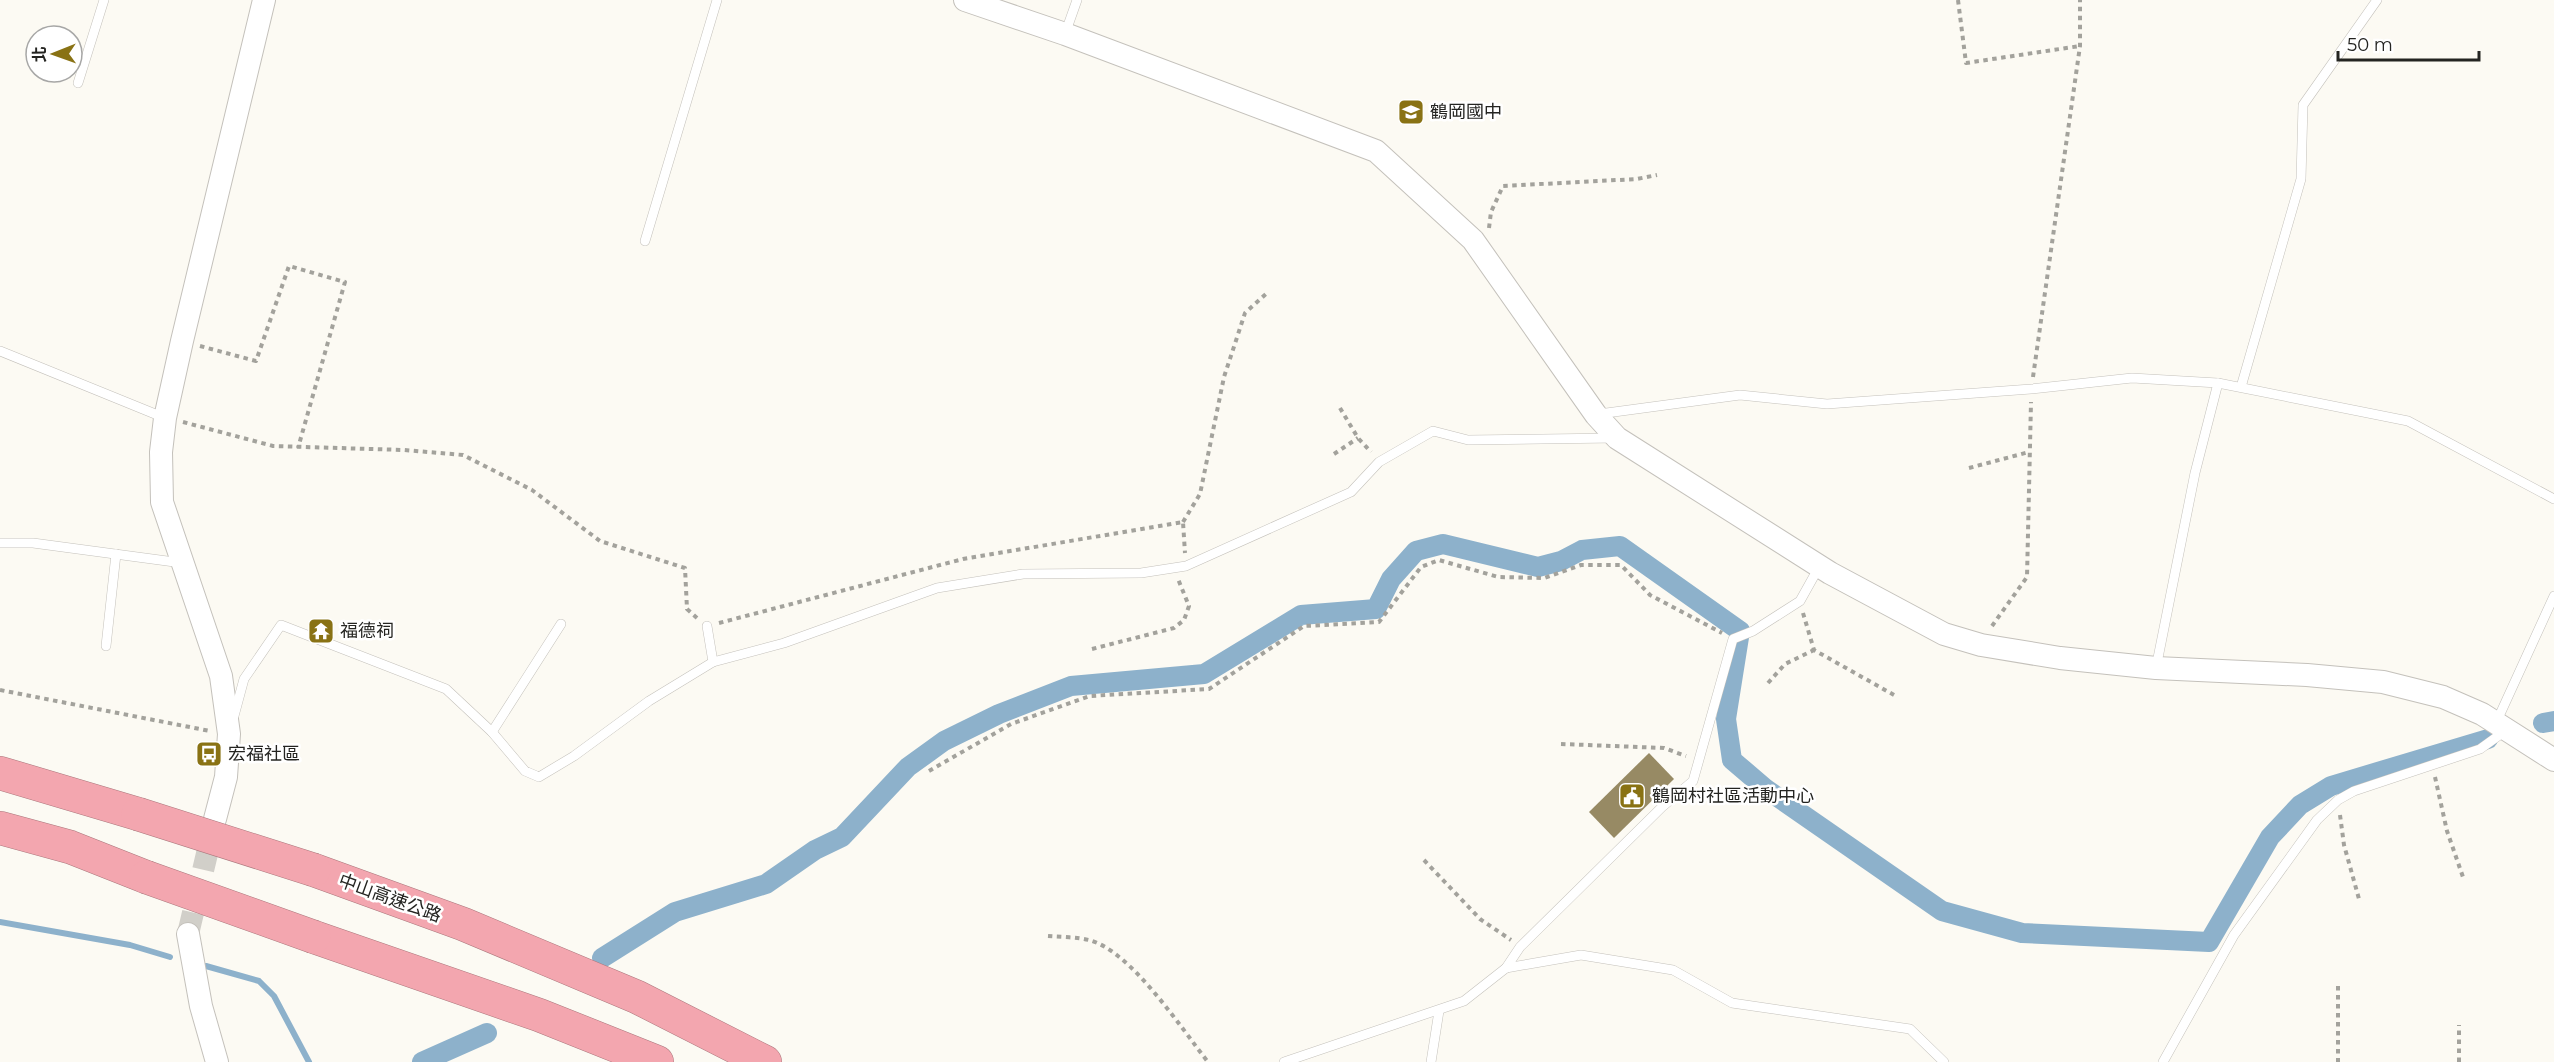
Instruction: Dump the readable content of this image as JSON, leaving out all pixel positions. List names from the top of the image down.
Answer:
{
  "streets": {
    "highway": ["中山高速公路"]
  },
  "places": {
    "school or university": ["鶴岡國中"],
    "temple": ["福德祠"],
    "bus stop": ["宏福社區"],
    "public building": ["鶴岡村社區活動中心"]
  },
  "scale_bar": "50 m",
  "north": "left"
}
